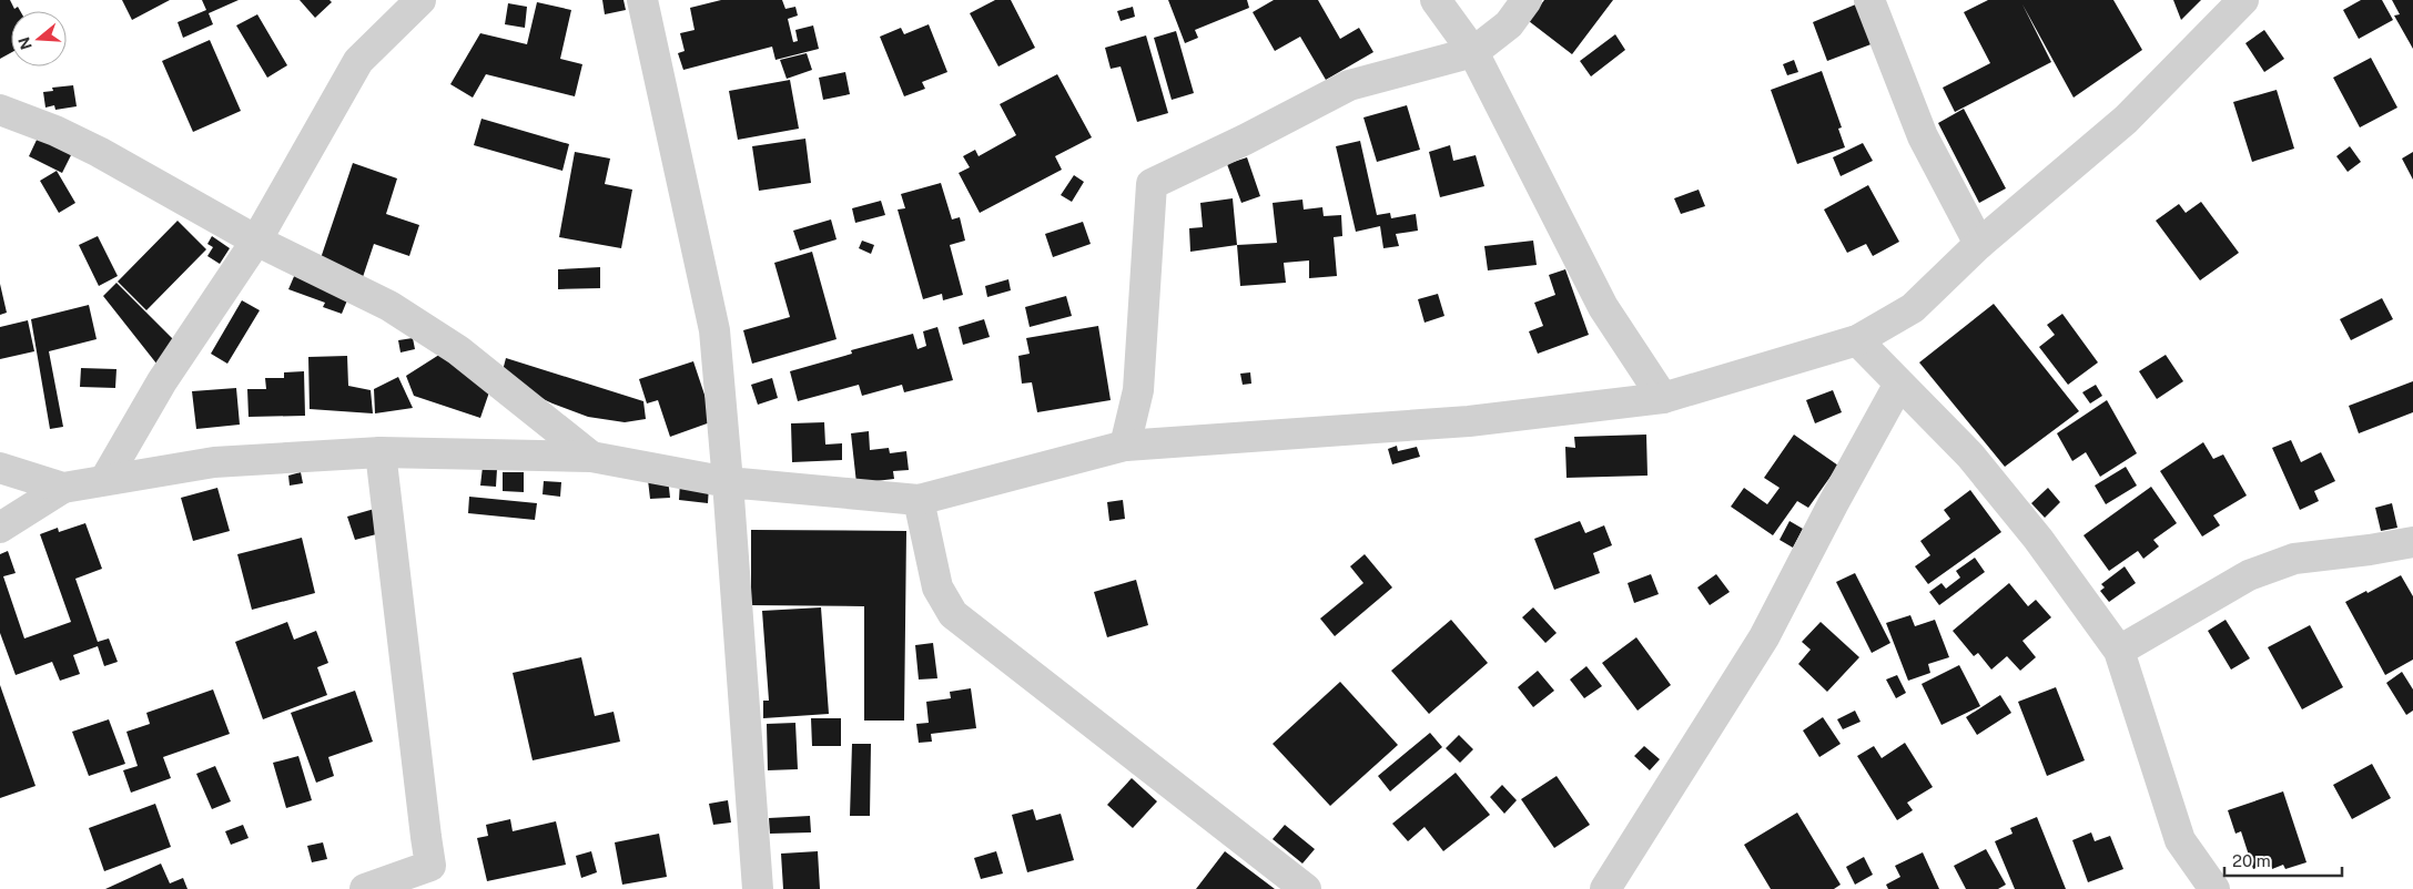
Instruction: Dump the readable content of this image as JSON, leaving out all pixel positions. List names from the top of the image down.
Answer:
{
  "scale_bar": "20 m",
  "north": "left"
}
